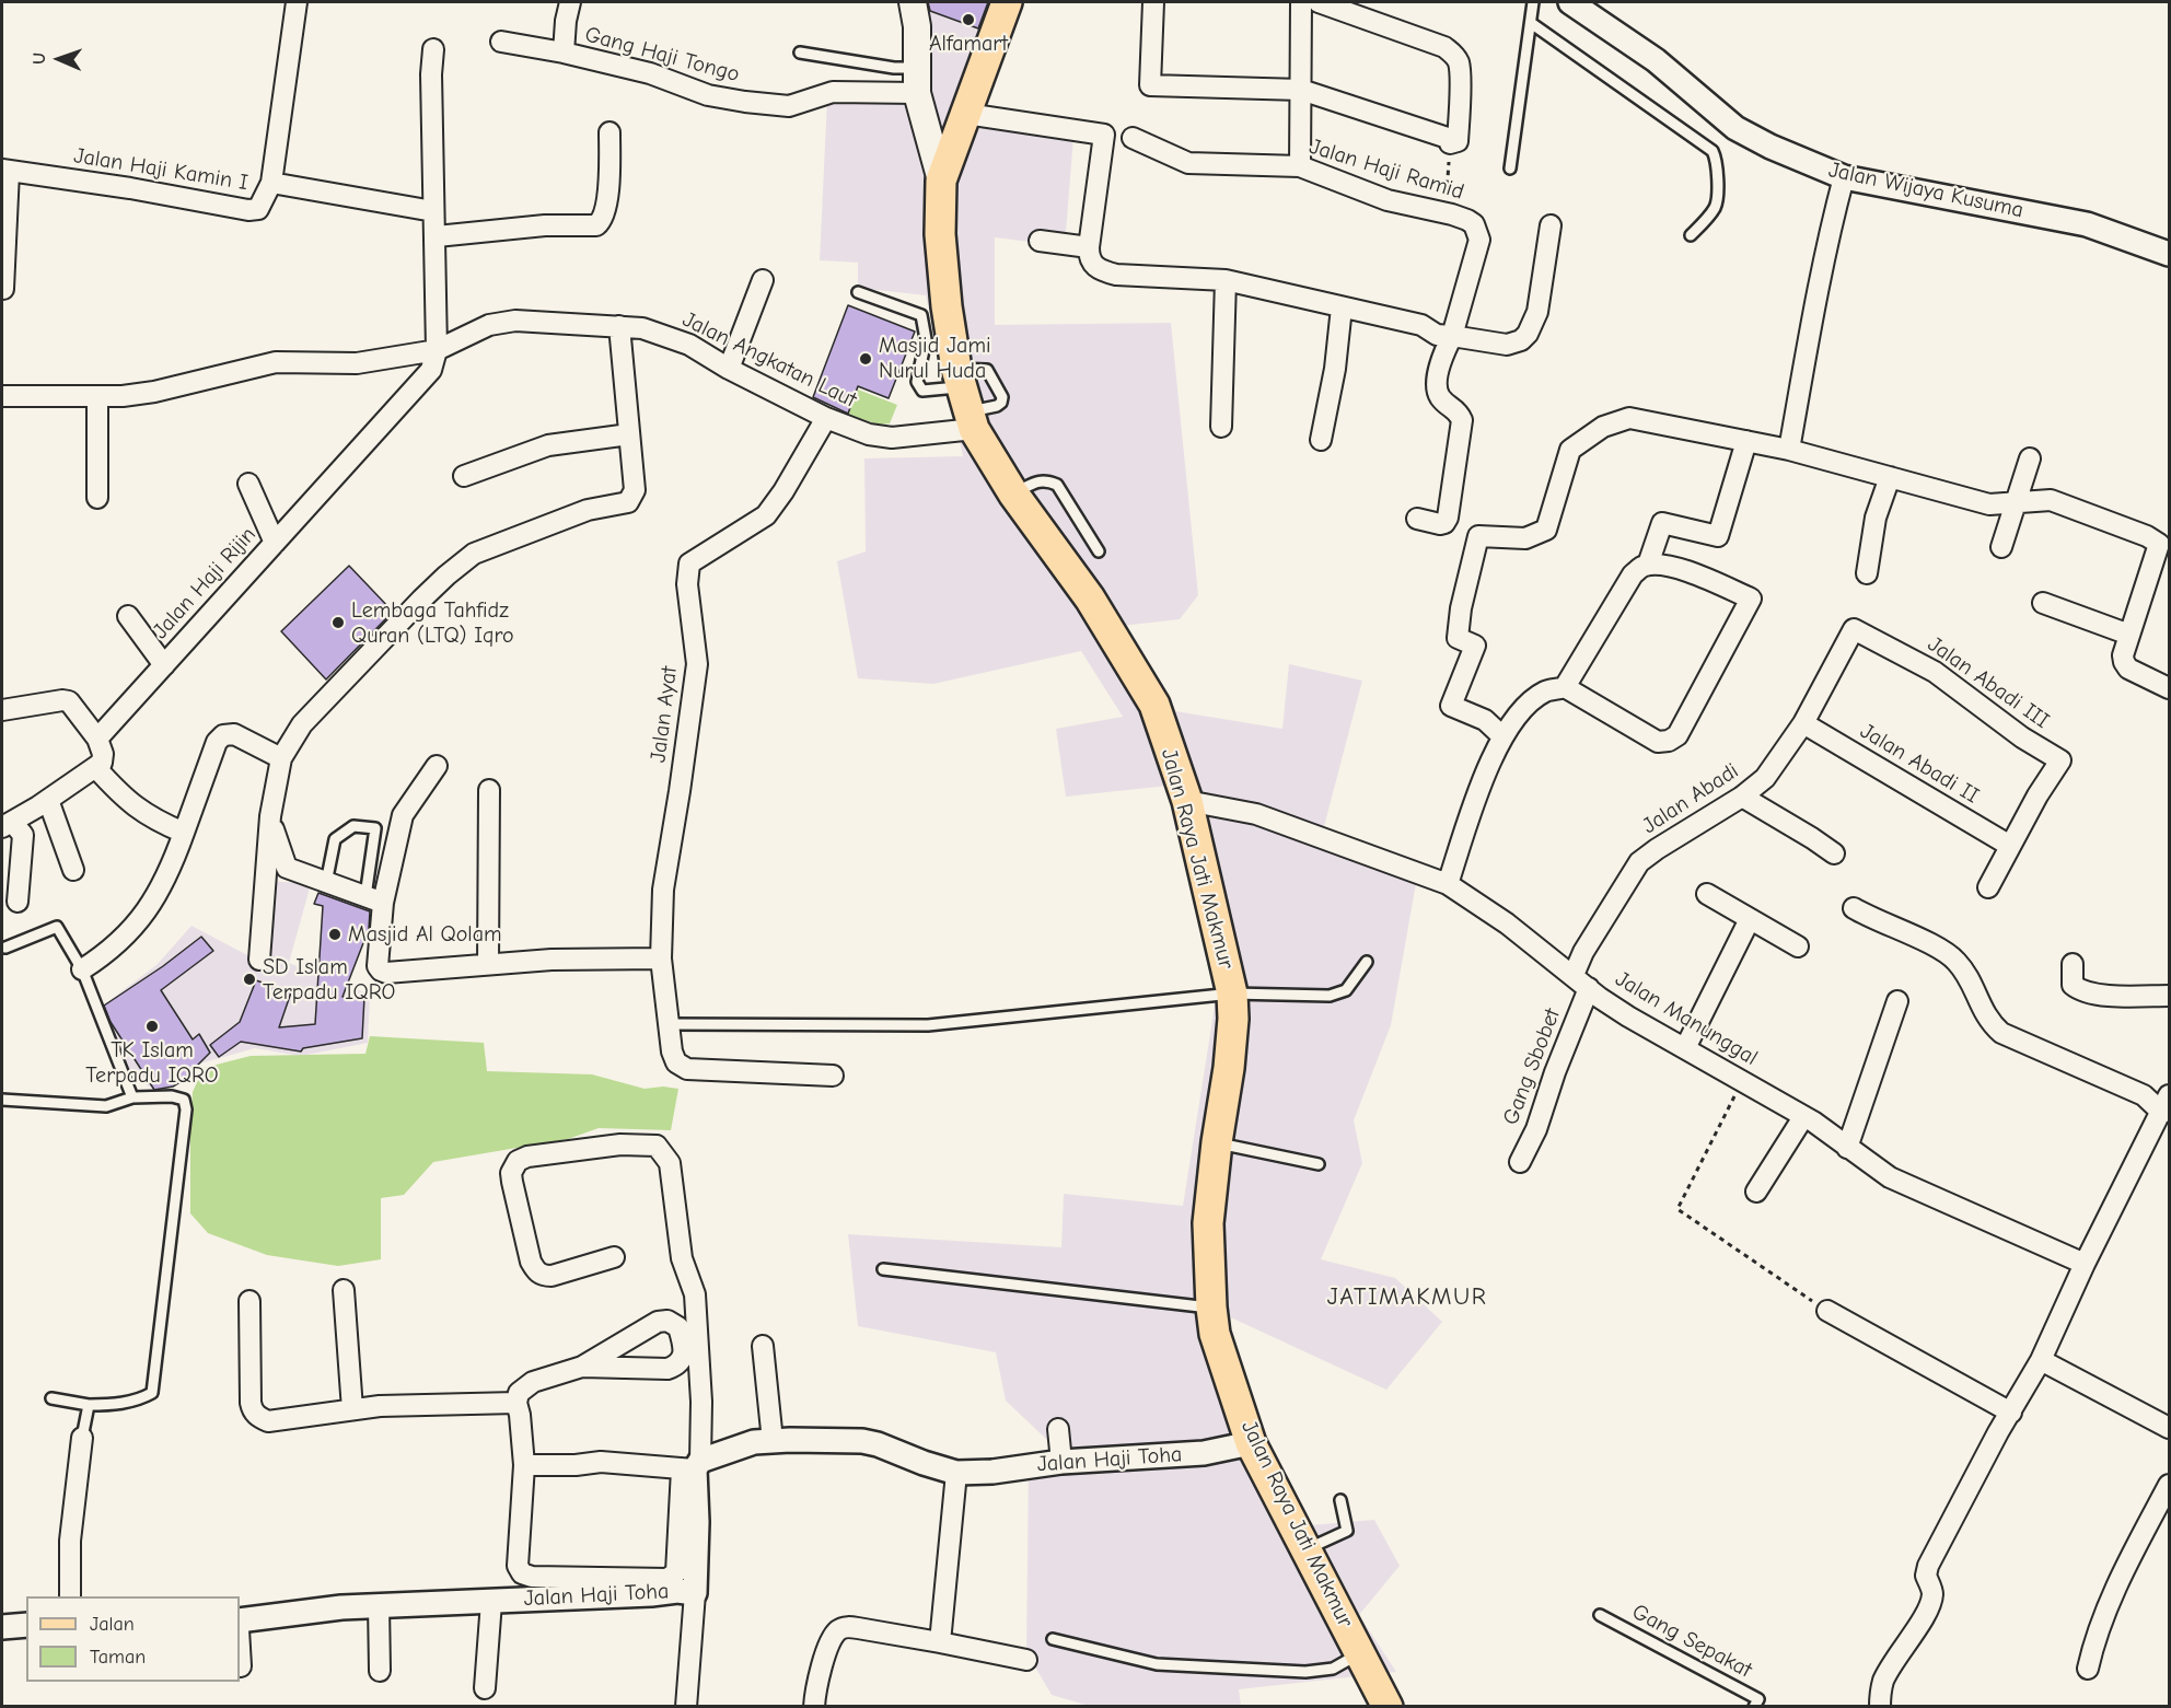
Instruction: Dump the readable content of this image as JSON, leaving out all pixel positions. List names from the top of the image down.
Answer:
{
  "streets": {
    "main road": ["Jalan Raya Jati Makmur"],
    "street": [
      "Gang Haji Tongo",
      "Jalan Haji Kamin I",
      "Jalan Haji Ramid",
      "Jalan Wijaya Kusuma",
      "Jalan Angkatan Laut",
      "Jalan Haji Rijin",
      "Jalan Abadi III",
      "Jalan Ayat",
      "Jalan Abadi II",
      "Jalan Abadi",
      "Jalan Manunggal",
      "Gang Sbobet",
      "Jalan Haji Toha"
    ],
    "lane": ["Gang Sepakat"]
  },
  "crossings": [
    ["Jalan Angkatan Laut", "Jalan Haji Rijin"],
    ["Jalan Angkatan Laut", "Jalan Ayat"],
    ["Jalan Angkatan Laut", "Jalan Raya Jati Makmur"],
    ["Jalan Abadi III", "Jalan Abadi II"],
    ["Jalan Abadi III", "Jalan Abadi"],
    ["Jalan Abadi II", "Jalan Abadi"],
    ["Jalan Abadi", "Jalan Manunggal"],
    ["Jalan Raya Jati Makmur", "Jalan Manunggal"],
    ["Jalan Raya Jati Makmur", "Jalan Haji Toha"],
    ["Jalan Manunggal", "Gang Sbobet"]
  ],
  "districts": ["JATIMAKMUR"],
  "places": [
    "Alfamart",
    "Masjid Jami Nurul Huda",
    "Lembaga Tahfidz Quran (LTQ) Iqro",
    "Masjid Al Qolam",
    "SD Islam Terpadu IQRO",
    "TK Islam Terpadu IQRO"
  ],
  "legend": ["Jalan", "Taman"],
  "north": "left"
}
